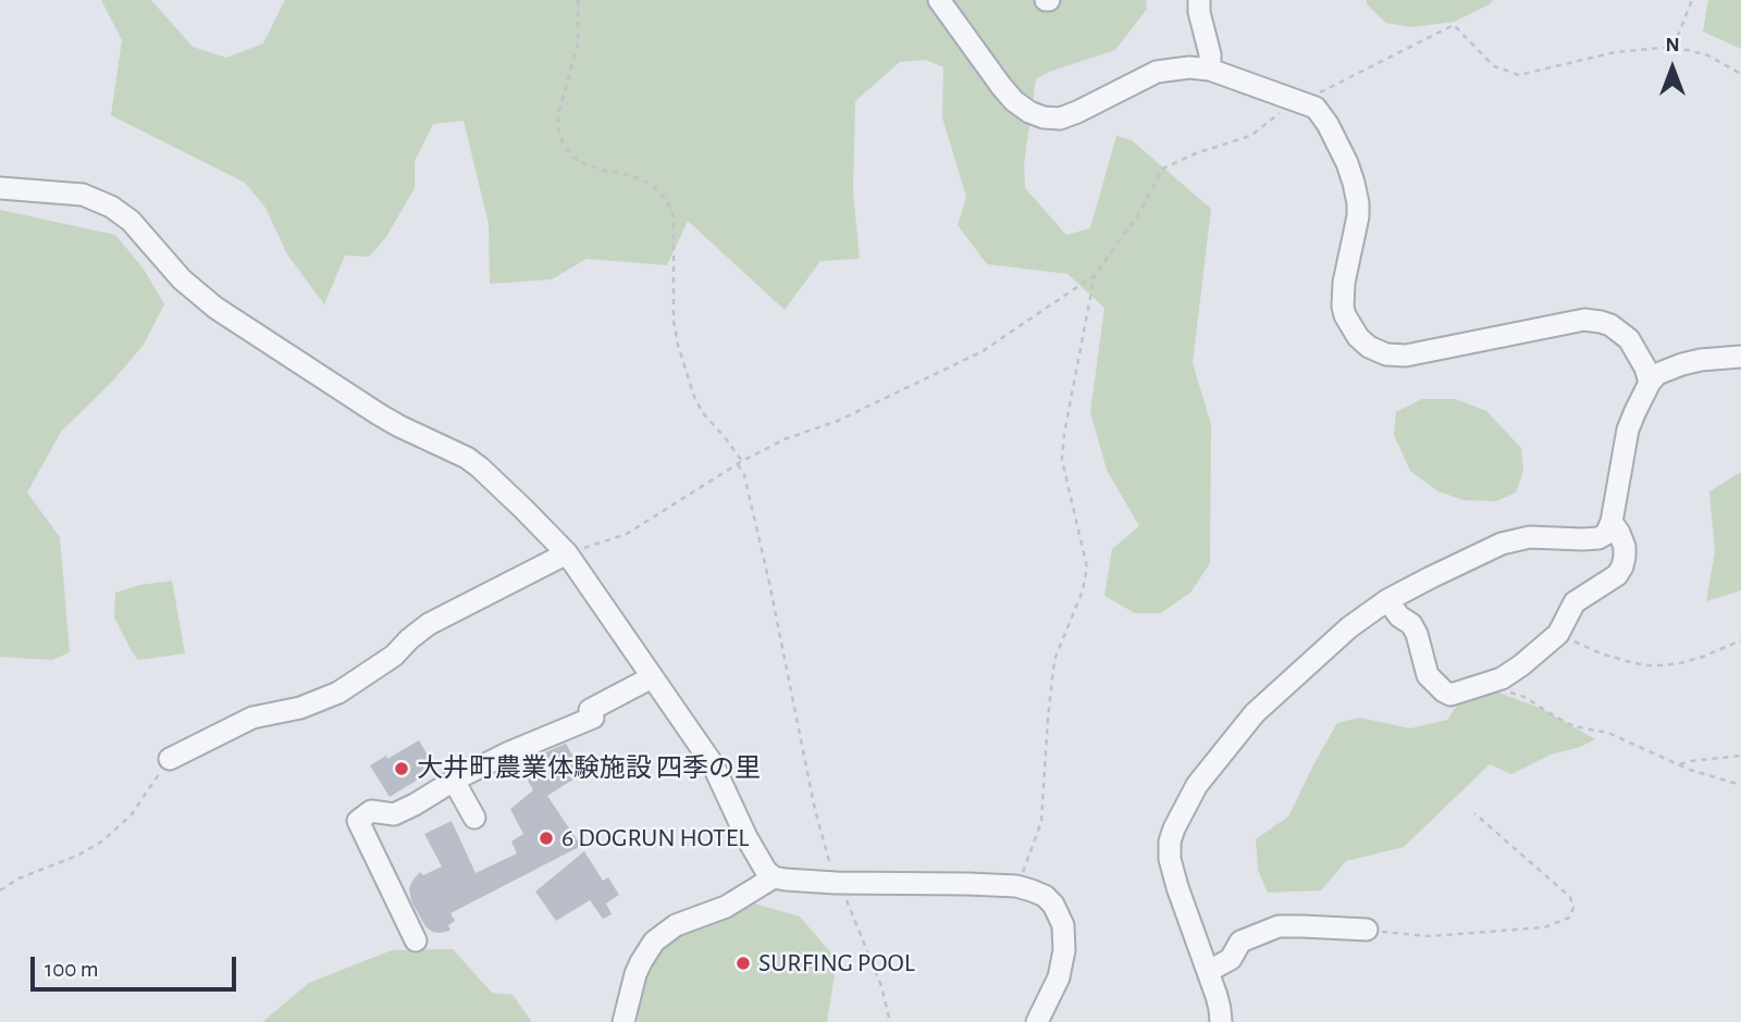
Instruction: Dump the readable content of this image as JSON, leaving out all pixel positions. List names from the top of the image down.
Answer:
{
  "places": ["大井町農業体験施設 四季の里", "6 DOGRUN HOTEL", "SURFING POOL"],
  "scale_bar": "100 m",
  "north": "top"
}
